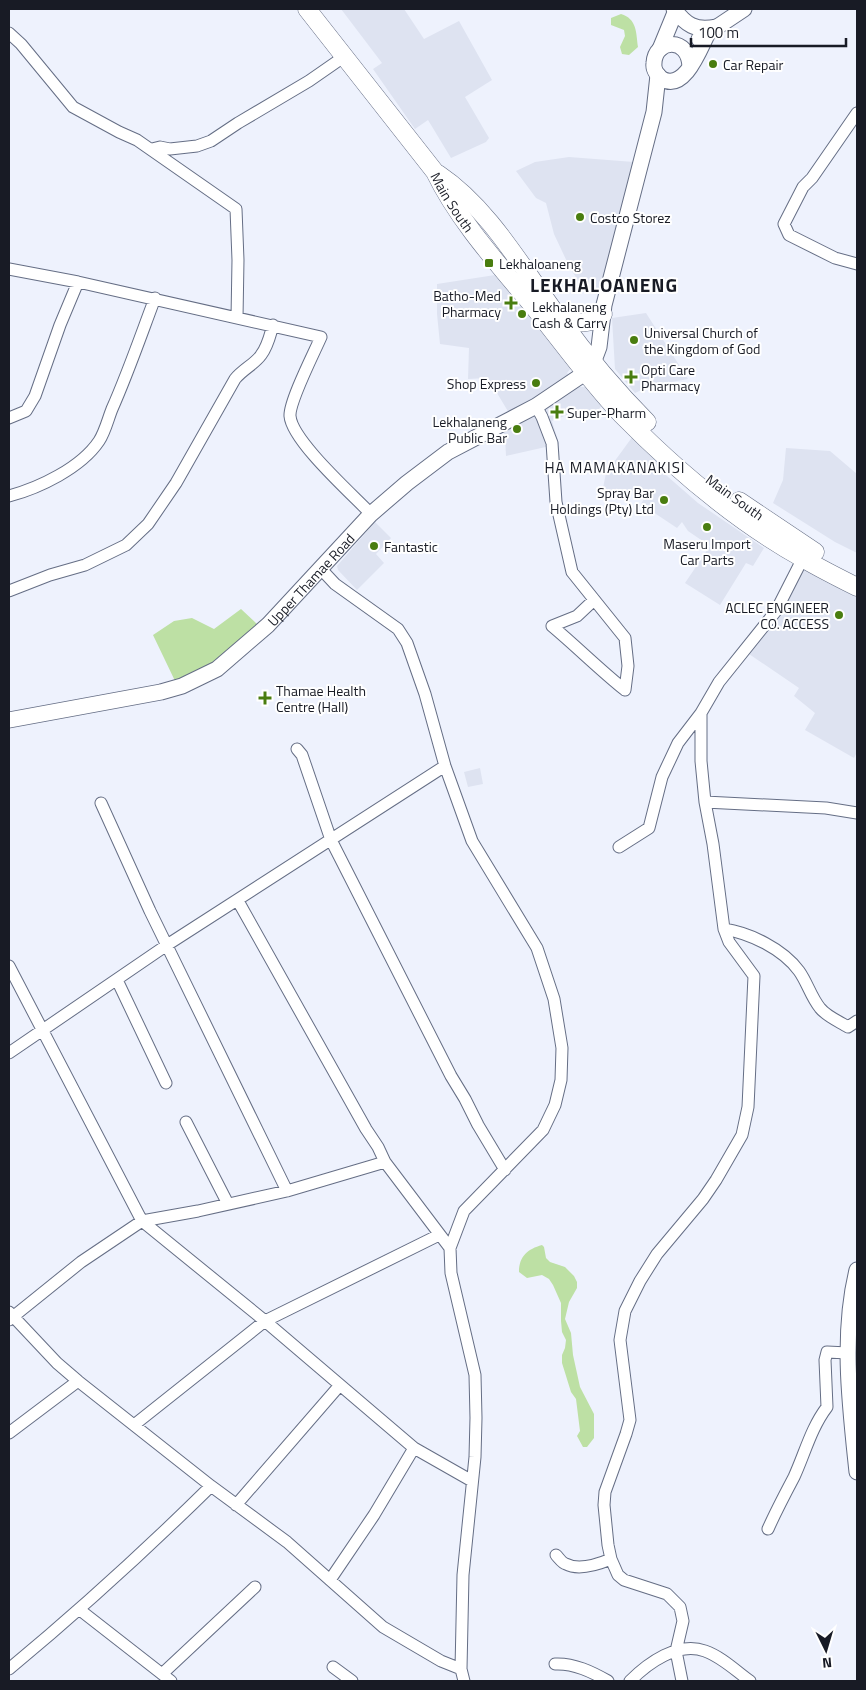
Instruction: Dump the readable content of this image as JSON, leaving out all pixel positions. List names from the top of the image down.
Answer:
{
  "streets": {
    "main road": ["Main South", "Upper Thamae Road"]
  },
  "crossings": [
    ["Main South", "Upper Thamae Road"]
  ],
  "districts": ["LEKHALOANENG", "HA MAMAKANAKISI"],
  "places": {
    "other": [
      "Car Repair",
      "Costco Storez",
      "Lekhalaneng Cash & Carry",
      "Universal Church of the Kingdom of God",
      "Shop Express",
      "Lekhalaneng Public Bar",
      "Spray Bar Holdings (Pty) Ltd",
      "Maseru Import Car Parts",
      "Fantastic",
      "ACLEC ENGINEER CO. ACCESS"
    ],
    "transit": ["Lekhaloaneng"],
    "health": [
      "Batho-Med Pharmacy",
      "Opti Care Pharmacy",
      "Super-Pharm",
      "Thamae Health Centre (Hall)"
    ]
  },
  "scale_bar": "100 m",
  "north": "bottom"
}
